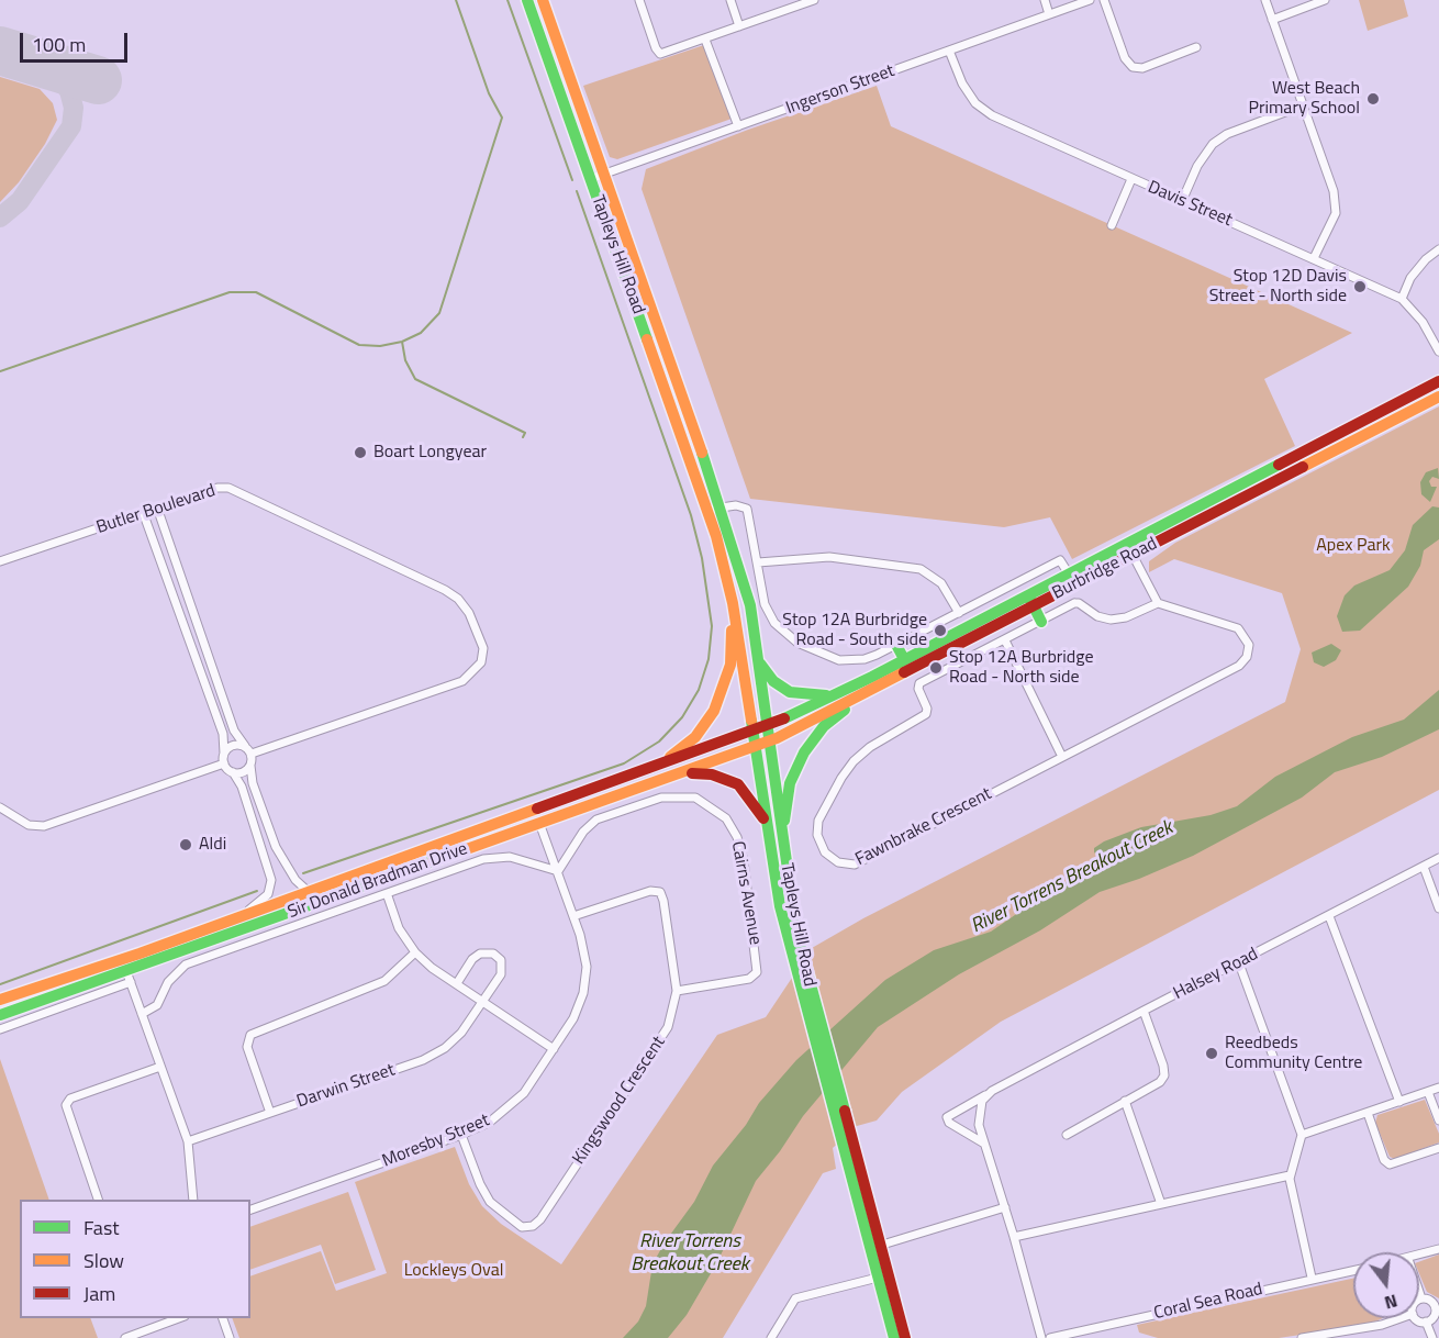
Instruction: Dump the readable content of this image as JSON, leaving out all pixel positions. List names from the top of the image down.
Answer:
{
  "streets": {
    "main road": ["Tapleys Hill Road", "Burbridge Road", "Sir Donald Bradman Drive"],
    "street": [
      "Ingerson Street",
      "Davis Street",
      "Butler Boulevard",
      "Fawnbrake Crescent",
      "Cairns Avenue",
      "Halsey Road",
      "Darwin Street",
      "Kingswood Crescent",
      "Moresby Street",
      "Coral Sea Road"
    ]
  },
  "crossings": [
    ["Ingerson Street", "Davis Street"],
    ["Ingerson Street", "Tapleys Hill Road"],
    ["Tapleys Hill Road", "Burbridge Road"],
    ["Tapleys Hill Road", "Sir Donald Bradman Drive"],
    ["Burbridge Road", "Sir Donald Bradman Drive"],
    ["Sir Donald Bradman Drive", "Cairns Avenue"],
    ["Sir Donald Bradman Drive", "Moresby Street"],
    ["Cairns Avenue", "Kingswood Crescent"],
    ["Cairns Avenue", "Moresby Street"],
    ["Kingswood Crescent", "Moresby Street"]
  ],
  "water": ["River Torrens Breakout Creek"],
  "parks": ["Apex Park", "Lockleys Oval"],
  "places": [
    "West Beach Primary School",
    "Stop 12D Davis Street - North side",
    "Boart Longyear",
    "Stop 12A Burbridge Road - South side",
    "Stop 12A Burbridge Road - North side",
    "Aldi",
    "Reedbeds Community Centre"
  ],
  "legend": ["Fast", "Slow", "Jam"],
  "scale_bar": "100 m",
  "north": "bottom"
}
